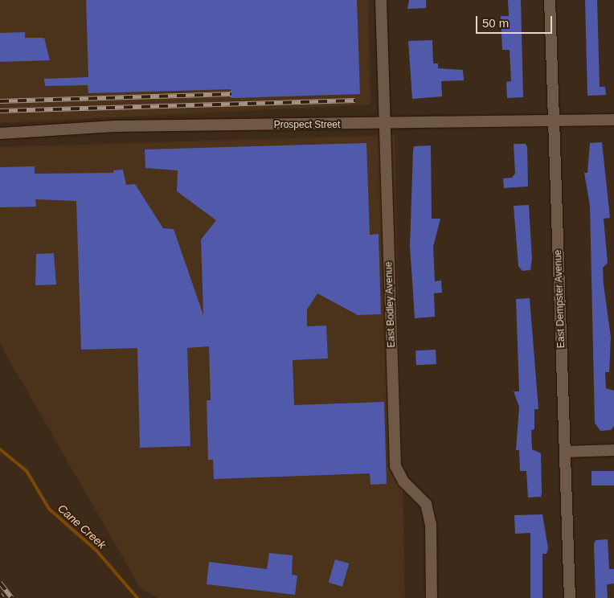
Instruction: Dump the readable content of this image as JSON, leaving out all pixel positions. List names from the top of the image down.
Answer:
{
  "streets": {
    "street": ["Prospect Street", "East Dempster Avenue", "East Bodley Avenue"]
  },
  "crossings": [
    ["Prospect Street", "East Dempster Avenue"],
    ["Prospect Street", "East Bodley Avenue"]
  ],
  "water": ["Cane Creek"],
  "scale_bar": "50 m"
}
